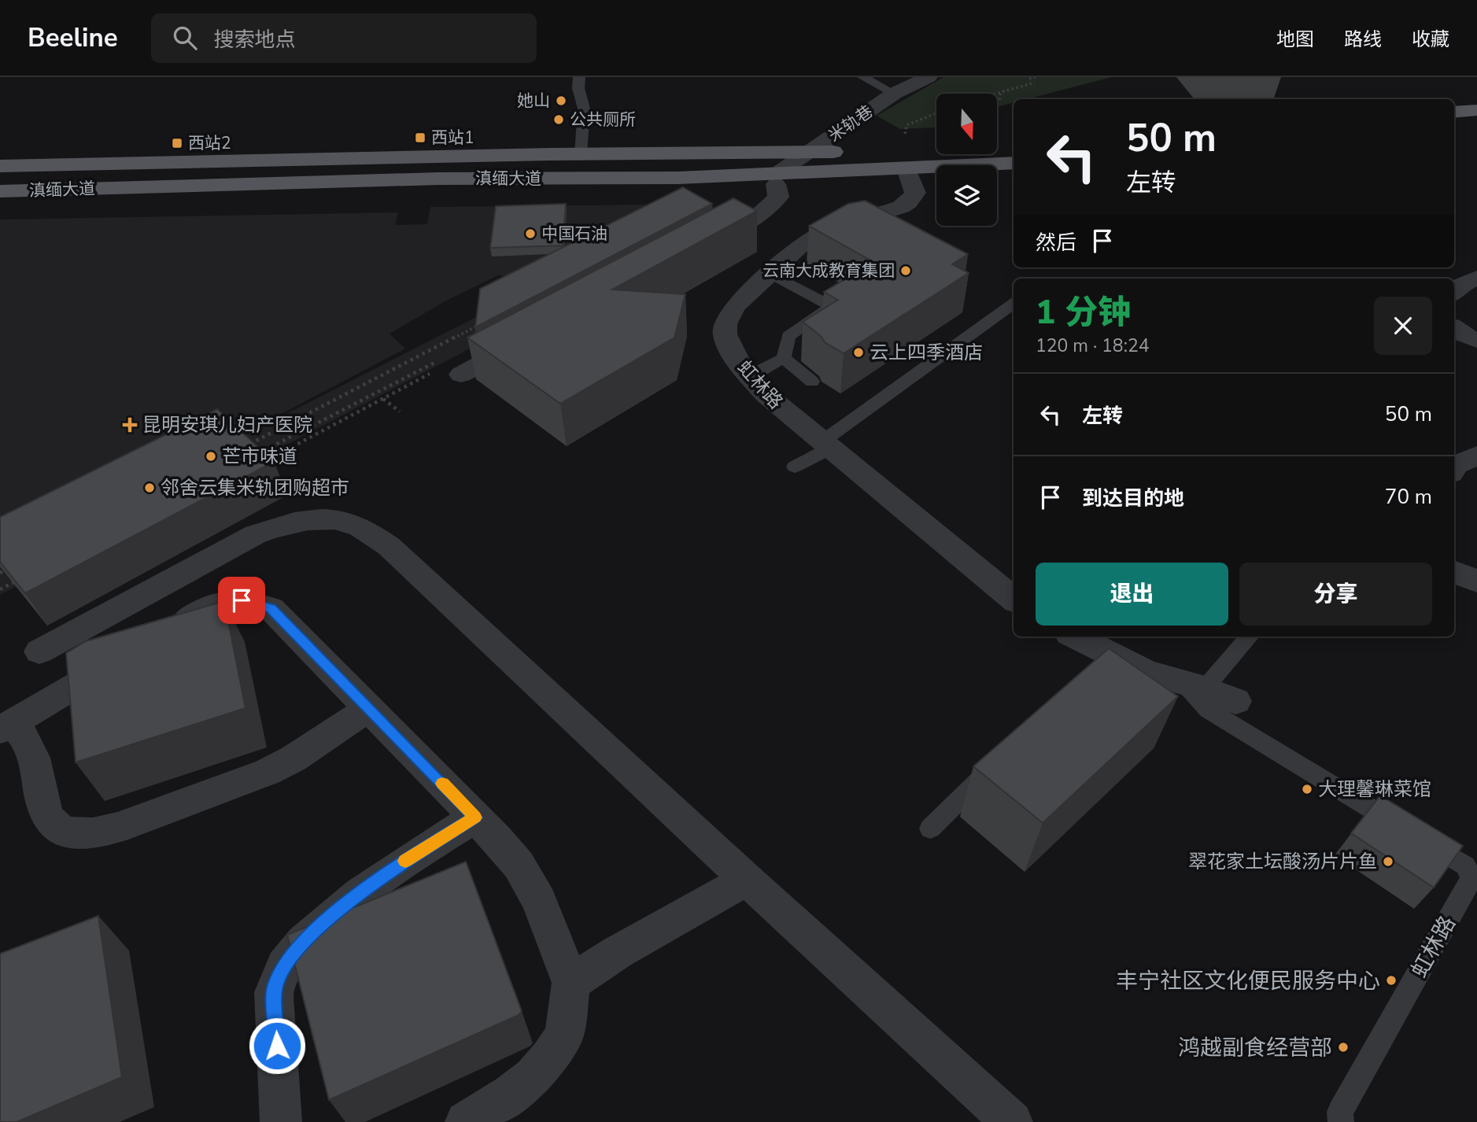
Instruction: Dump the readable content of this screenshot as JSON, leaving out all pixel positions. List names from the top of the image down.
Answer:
{
  "streets": {
    "main road": ["滇缅大道"],
    "street": ["米轨巷", "虹林路"]
  },
  "crossings": [
    ["米轨巷", "滇缅大道"],
    ["滇缅大道", "虹林路"]
  ],
  "places": {
    "other": [
      "她山",
      "公共厕所",
      "中国石油",
      "云南大成教育集团",
      "云上四季酒店",
      "芒市味道",
      "邻舍云集米轨团购超市",
      "大理馨琳菜馆",
      "翠花家土坛酸汤片片鱼",
      "丰宁社区文化便民服务中心",
      "鸿越副食经营部"
    ],
    "transit": ["西站1", "西站2"],
    "health": ["昆明安琪儿妇产医院"]
  },
  "north": "bottom",
  "page": {
    "header": "Beeline",
    "search": "搜索地点",
    "nav": ["地图", "路线", "收藏"],
    "turn": ["50 m", "左转"],
    "then": "然后",
    "heading": ["1 分钟", "120 m · 18:24"],
    "list": [
      {
        "name": "左转",
        "value": "50 m"
      },
      {
        "name": "到达目的地",
        "value": "70 m"
      }
    ],
    "buttons": ["退出", "分享"]
  }
}
